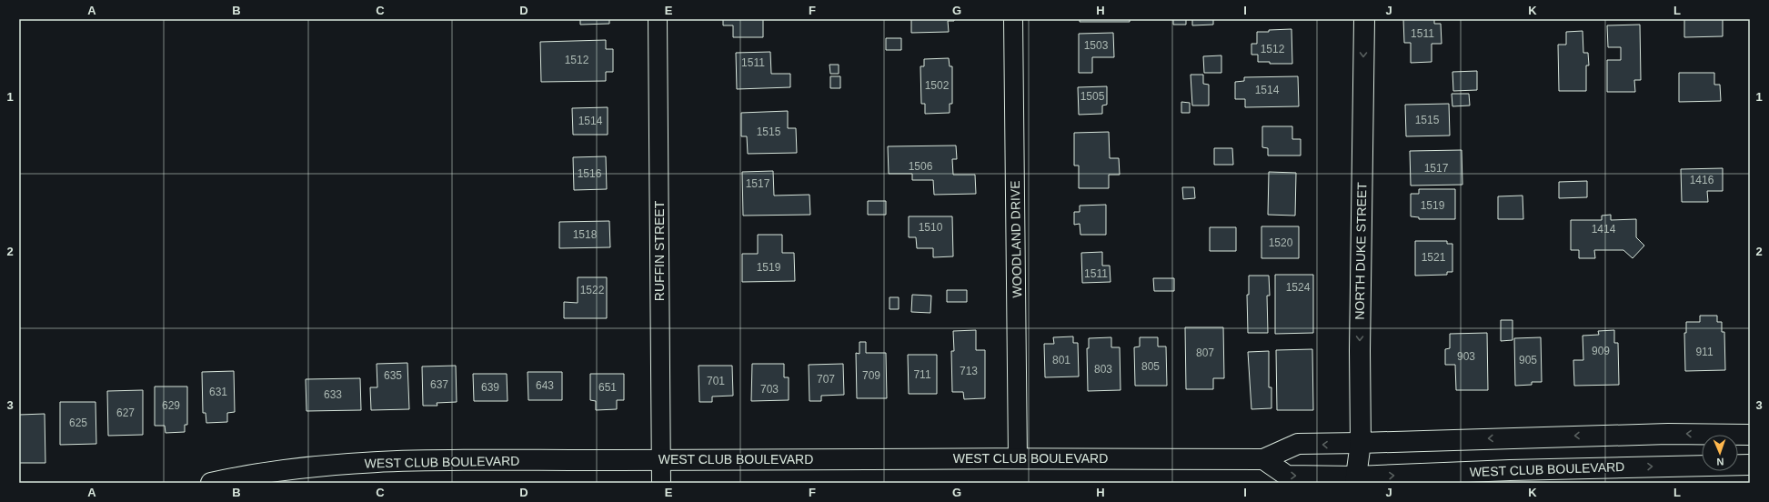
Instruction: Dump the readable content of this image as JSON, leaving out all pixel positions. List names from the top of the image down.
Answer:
{
  "streets": {
    "street": [
      "WOODLAND DRIVE",
      "RUFFIN STREET",
      "NORTH DUKE STREET",
      "WEST CLUB BOULEVARD"
    ]
  },
  "crossings": [
    ["WOODLAND DRIVE", "WEST CLUB BOULEVARD"],
    ["RUFFIN STREET", "WEST CLUB BOULEVARD"],
    ["NORTH DUKE STREET", "WEST CLUB BOULEVARD"]
  ],
  "one_way": ["NORTH DUKE STREET"],
  "house_numbers": [
    "1511",
    "1503",
    "1512",
    "1512",
    "1511",
    "1502",
    "1514",
    "1505",
    "1515",
    "1514",
    "1515",
    "1506",
    "1517",
    "1516",
    "1416",
    "1517",
    "1519",
    "1510",
    "1414",
    "1518",
    "1520",
    "1521",
    "1519",
    "1511",
    "1524",
    "1522",
    "909",
    "911",
    "807",
    "903",
    "801",
    "905",
    "805",
    "803",
    "713",
    "711",
    "635",
    "709",
    "707",
    "701",
    "637",
    "643",
    "639",
    "651",
    "703",
    "631",
    "633",
    "629",
    "627",
    "625"
  ],
  "north": "bottom",
  "grid": {
    "columns": [
      "A",
      "B",
      "C",
      "D",
      "E",
      "F",
      "G",
      "H",
      "I",
      "J",
      "K",
      "L"
    ],
    "rows": ["1", "2", "3"]
  }
}
